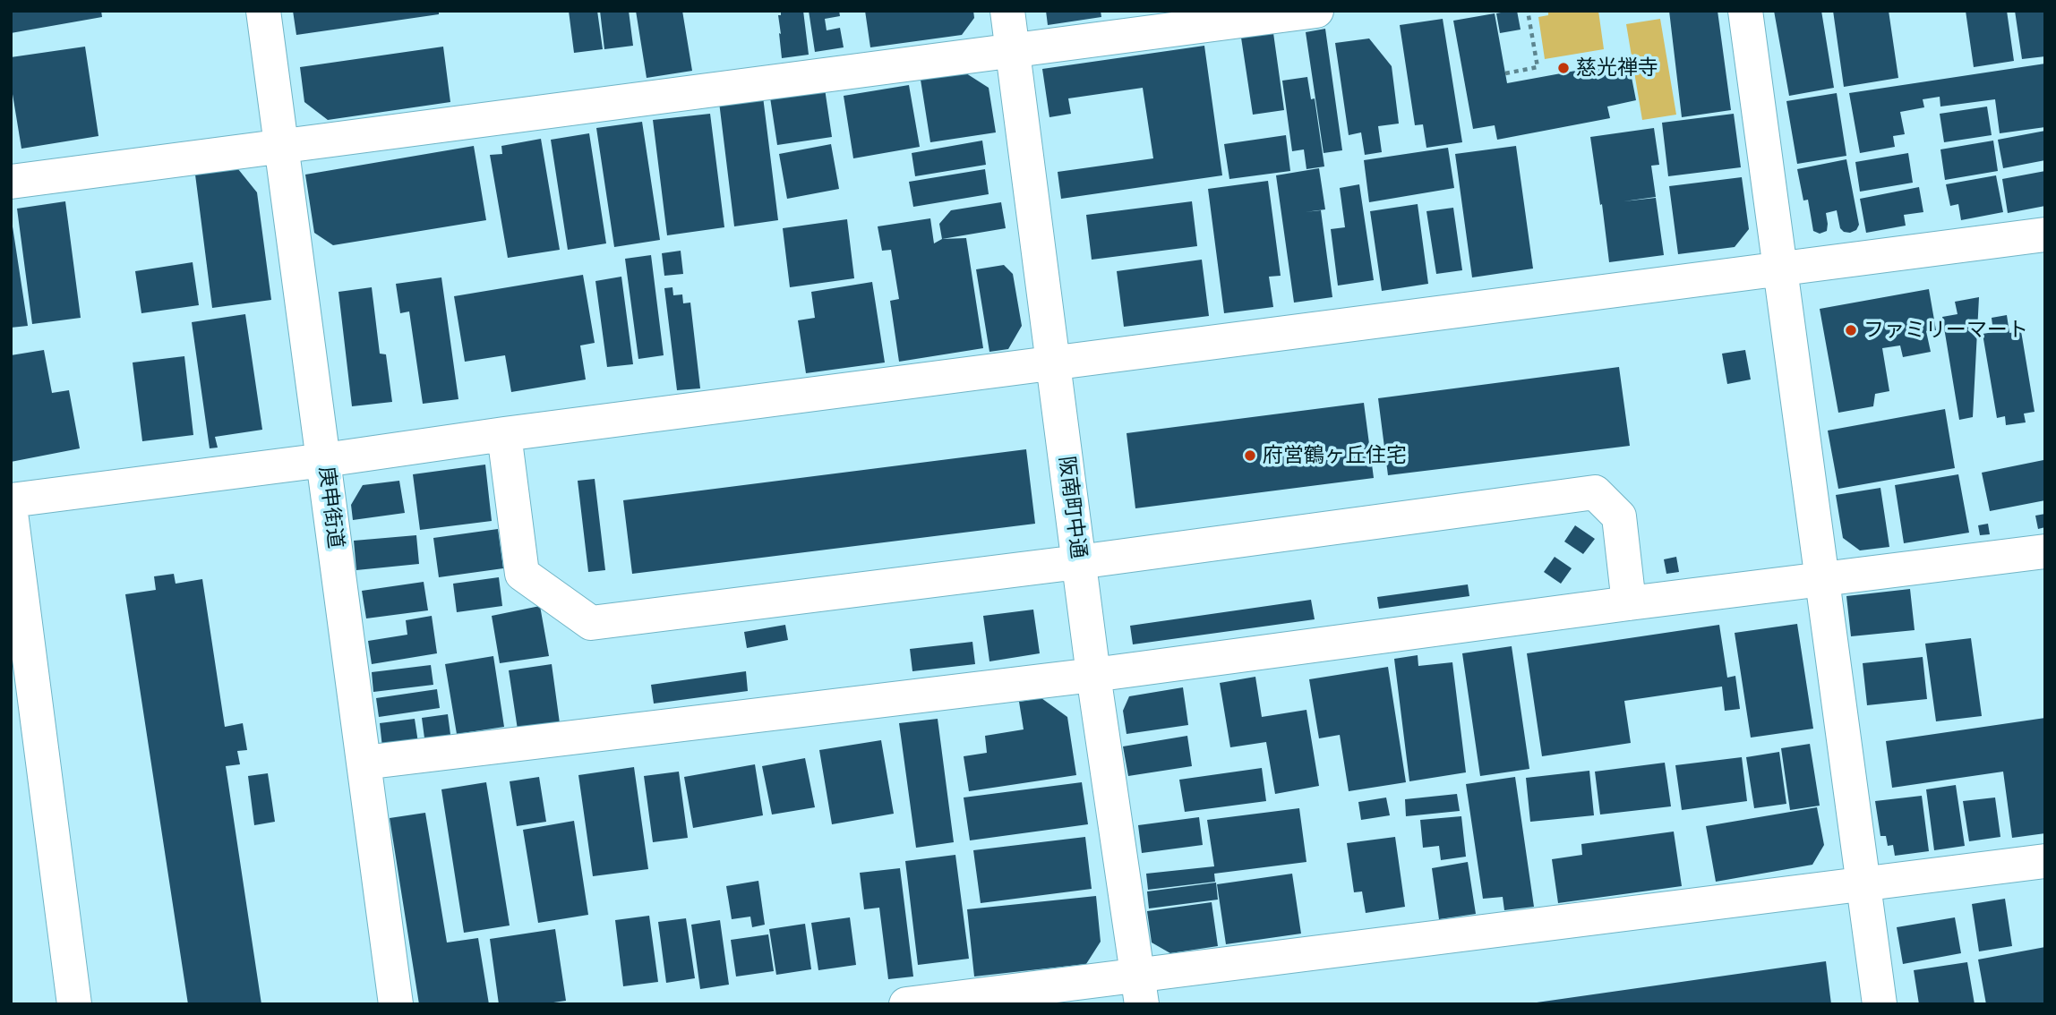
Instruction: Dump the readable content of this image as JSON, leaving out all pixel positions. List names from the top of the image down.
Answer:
{
  "streets": {
    "street": ["庚申街道", "阪南町中通"]
  },
  "places": ["慈光禅寺", "ファミリーマート", "府営鶴ヶ丘住宅"]
}
